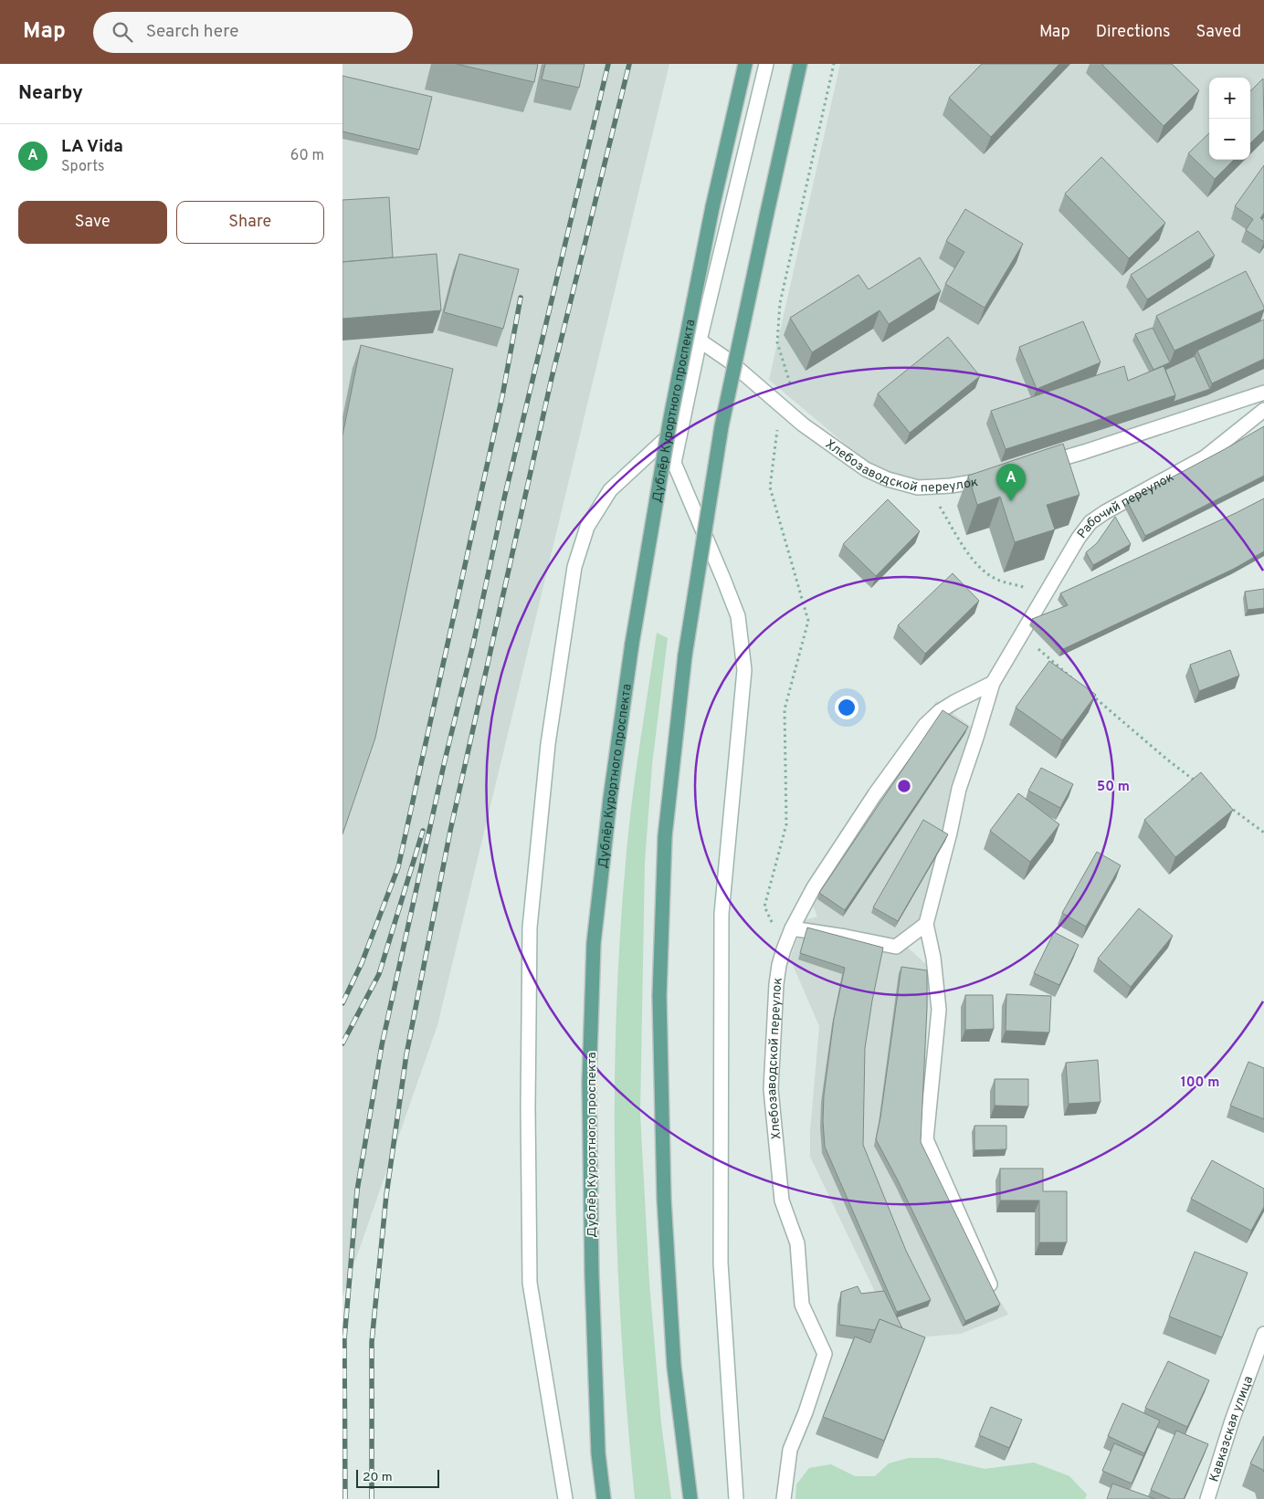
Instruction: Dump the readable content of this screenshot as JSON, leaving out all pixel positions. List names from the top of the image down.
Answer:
{
  "streets": {
    "main road": [
      "Дублёр Курортного проспекта",
      "Хлебозаводской переулок",
      "Рабочий переулок",
      "Кавказская улица"
    ]
  },
  "scale_bar": "20 m",
  "page": {
    "header": "Map",
    "search": "Search here",
    "nav": ["Map", "Directions", "Saved"],
    "heading": "Nearby",
    "map_buttons": ["+", "−"],
    "list": [
      {
        "mark": "A",
        "name": "LA Vida",
        "note": "Sports",
        "value": "60 m"
      }
    ],
    "buttons": ["Save", "Share"],
    "pins": "A",
    "scale": "20 m"
  },
  "rings": ["50 m", "100 m"]
}
